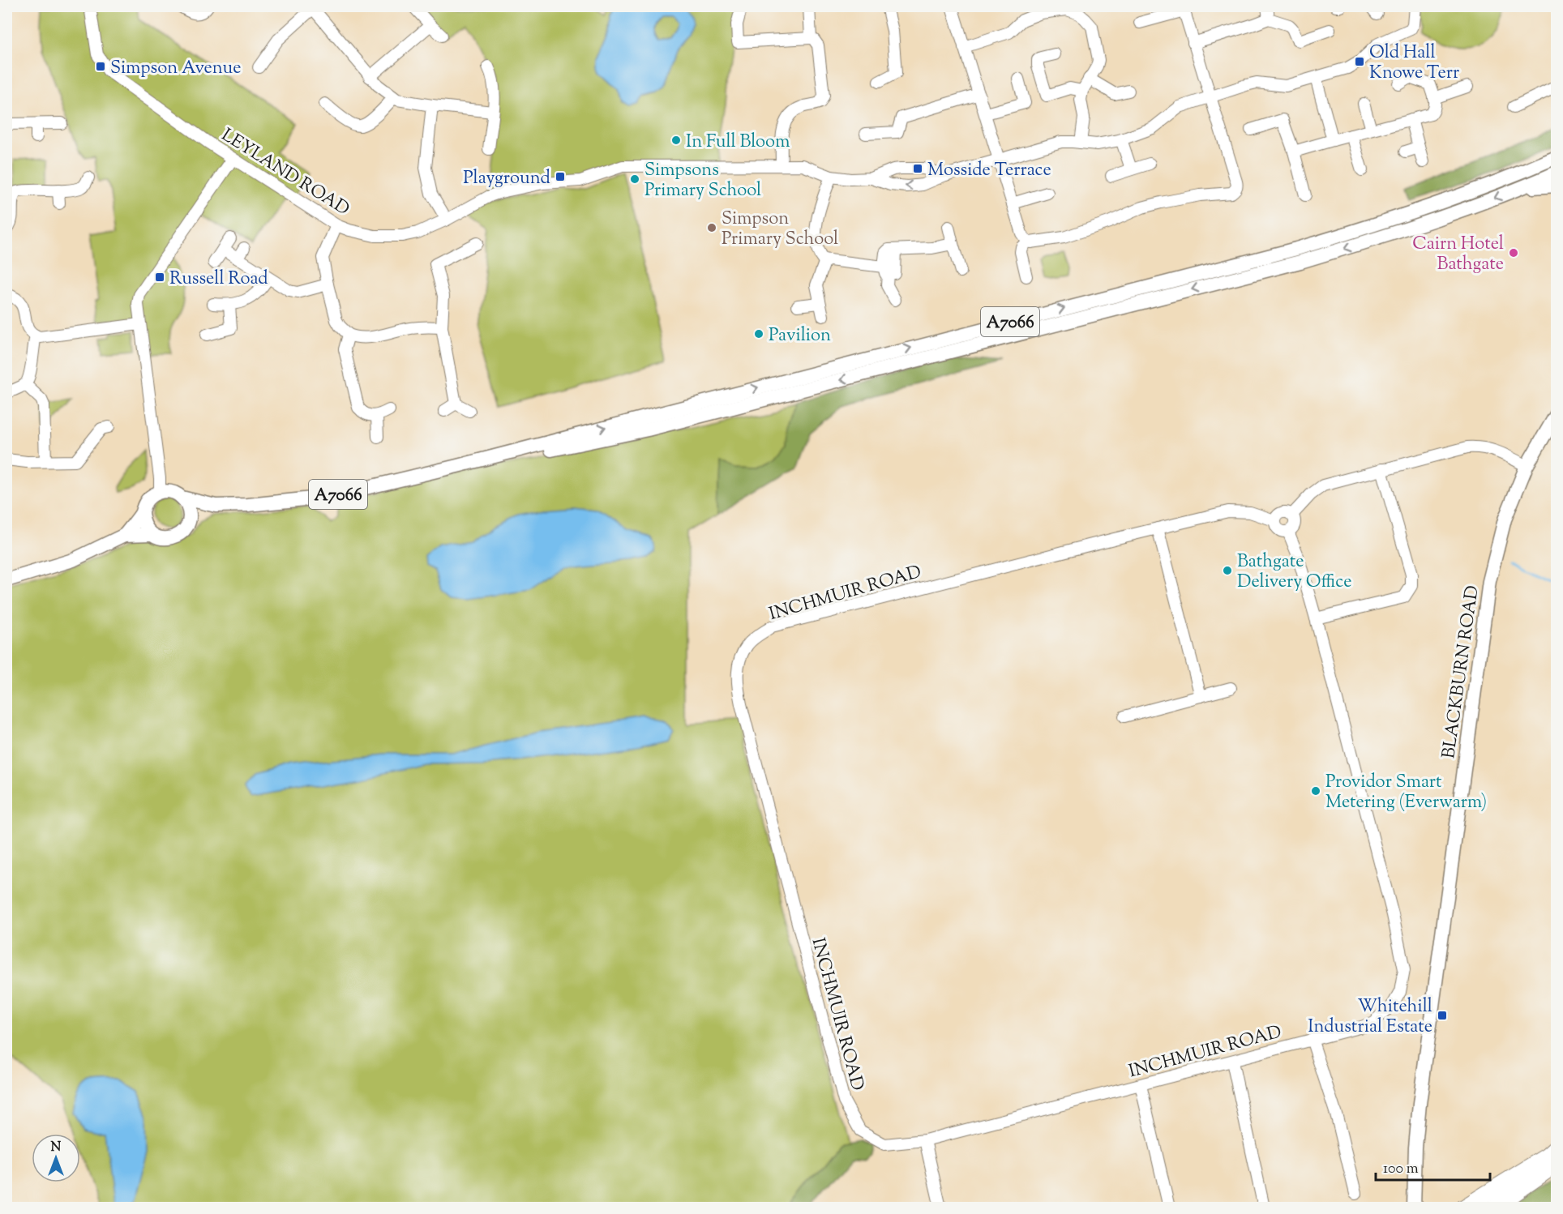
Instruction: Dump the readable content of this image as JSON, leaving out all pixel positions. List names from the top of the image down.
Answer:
{
  "streets": {
    "main road": ["A7066", "BLACKBURN ROAD"],
    "street": ["LEYLAND ROAD", "INCHMUIR ROAD"]
  },
  "places": {
    "transit": [
      "Old Hall Knowe Terr",
      "Simpson Avenue",
      "Mosside Terrace",
      "Playground",
      "Russell Road",
      "Whitehill Industrial Estate"
    ],
    "other": [
      "In Full Bloom",
      "Simpsons Primary School",
      "Simpson Primary School",
      "Cairn Hotel Bathgate",
      "Pavilion",
      "Bathgate Delivery Office",
      "Providor Smart Metering (Everwarm)"
    ]
  },
  "scale_bar": "100 m",
  "north": "top"
}
